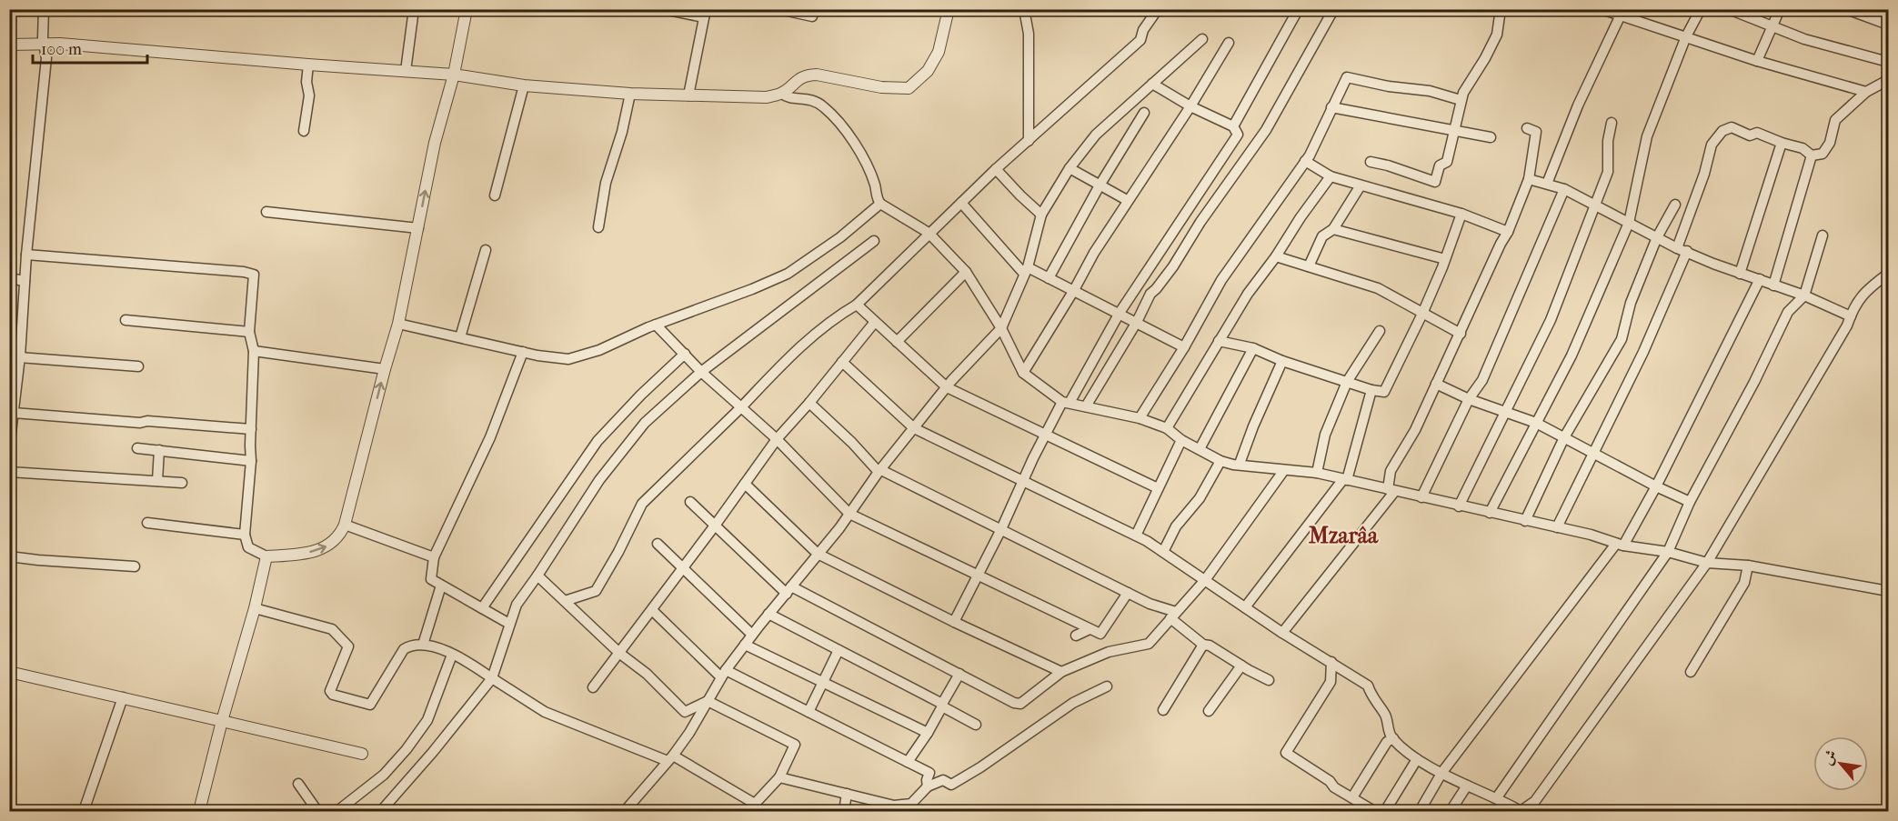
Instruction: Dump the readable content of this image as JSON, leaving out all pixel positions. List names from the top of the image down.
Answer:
{
  "districts": ["Mzarâa"],
  "scale_bar": "100 m",
  "north": "top left"
}
